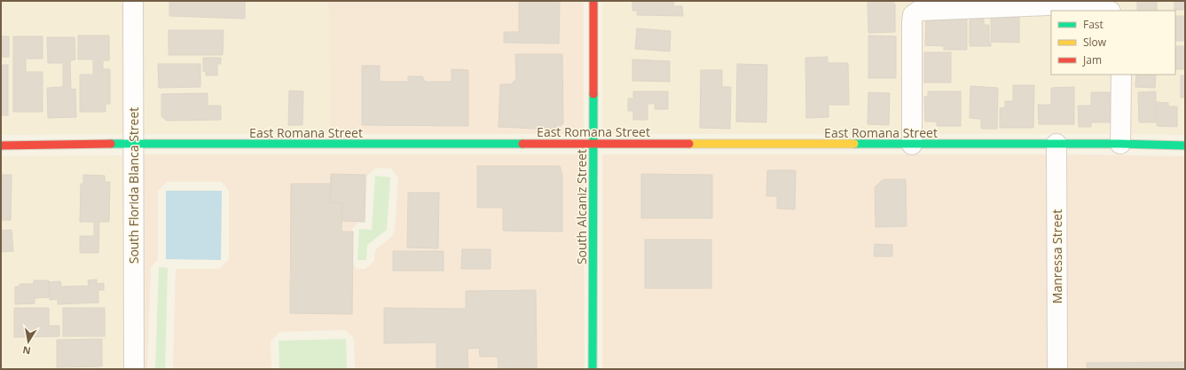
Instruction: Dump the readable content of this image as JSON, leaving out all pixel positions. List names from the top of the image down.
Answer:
{
  "streets": {
    "street": [
      "East Romana Street",
      "South Florida Blanca Street",
      "South Alcaniz Street",
      "Manressa Street"
    ]
  },
  "crossings": [
    ["East Romana Street", "South Florida Blanca Street"],
    ["East Romana Street", "South Alcaniz Street"],
    ["East Romana Street", "Manressa Street"]
  ],
  "legend": ["Fast", "Slow", "Jam"],
  "north": "bottom"
}
